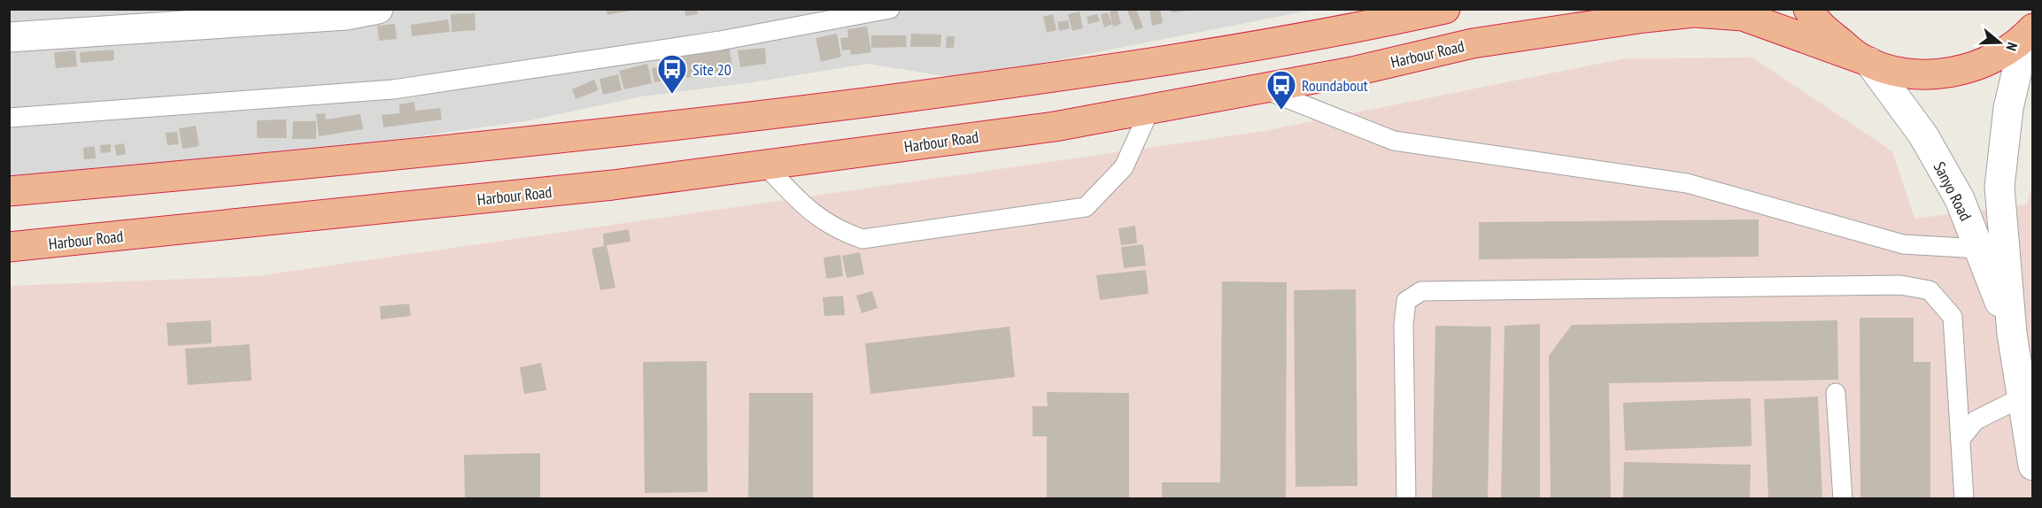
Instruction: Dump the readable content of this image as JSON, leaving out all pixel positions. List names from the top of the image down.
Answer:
{
  "streets": {
    "highway": ["Harbour Road"],
    "street": ["Sanyo Road"]
  },
  "crossings": [
    ["Harbour Road", "Sanyo Road"]
  ],
  "places": {
    "bus stop": ["Site 20", "Roundabout"]
  },
  "north": "right"
}
